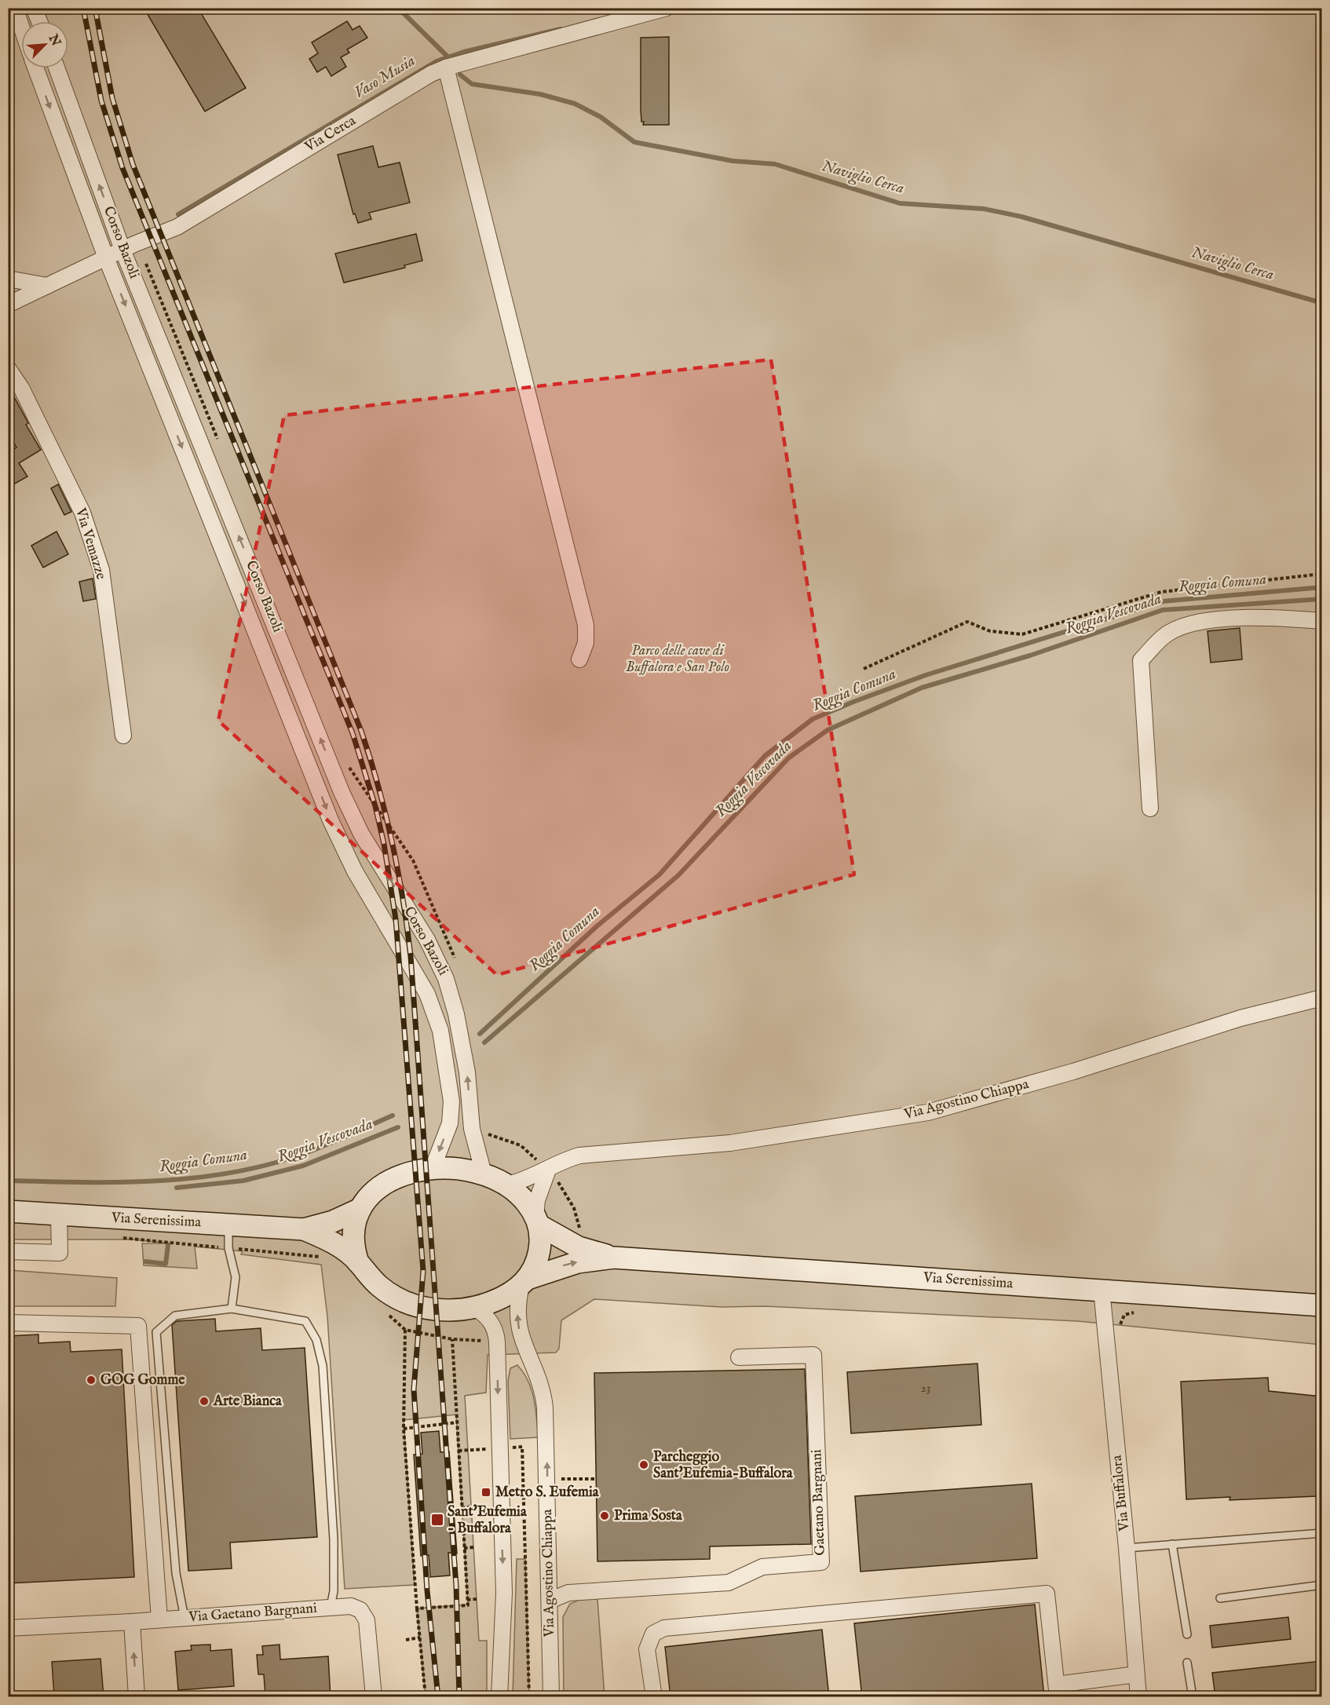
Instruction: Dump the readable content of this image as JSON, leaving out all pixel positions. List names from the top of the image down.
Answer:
{
  "streets": {
    "main road": ["Via Serenissima"],
    "street": [
      "Via Cerca",
      "Corso Bazoli",
      "Via Vemazze",
      "Via Agostino Chiappa",
      "Via Buffalora",
      "Gaetano Bargnani",
      "Via Gaetano Bargnani"
    ]
  },
  "crossings": [
    ["Via Cerca", "Corso Bazoli"],
    ["Corso Bazoli", "Via Agostino Chiappa"],
    ["Corso Bazoli", "Via Serenissima"],
    ["Via Agostino Chiappa", "Via Serenissima"],
    ["Via Agostino Chiappa", "Gaetano Bargnani"],
    ["Via Serenissima", "Via Buffalora"]
  ],
  "water": [
    "Vaso Musia",
    "Naviglio Cerca",
    "Roggia Comuna",
    "Roggia Vescovada"
  ],
  "parks": ["Parco delle cave di Buffalora e San Polo"],
  "places": {
    "other": [
      "GOG Gomme",
      "Arte Bianca",
      "Parcheggio Sant'Eufemia-Buffalora",
      "Prima Sosta"
    ],
    "transit": ["Metro S. Eufemia", "Sant'Eufemia - Buffalora"]
  },
  "house_numbers": ["23"],
  "north": "top right"
}
